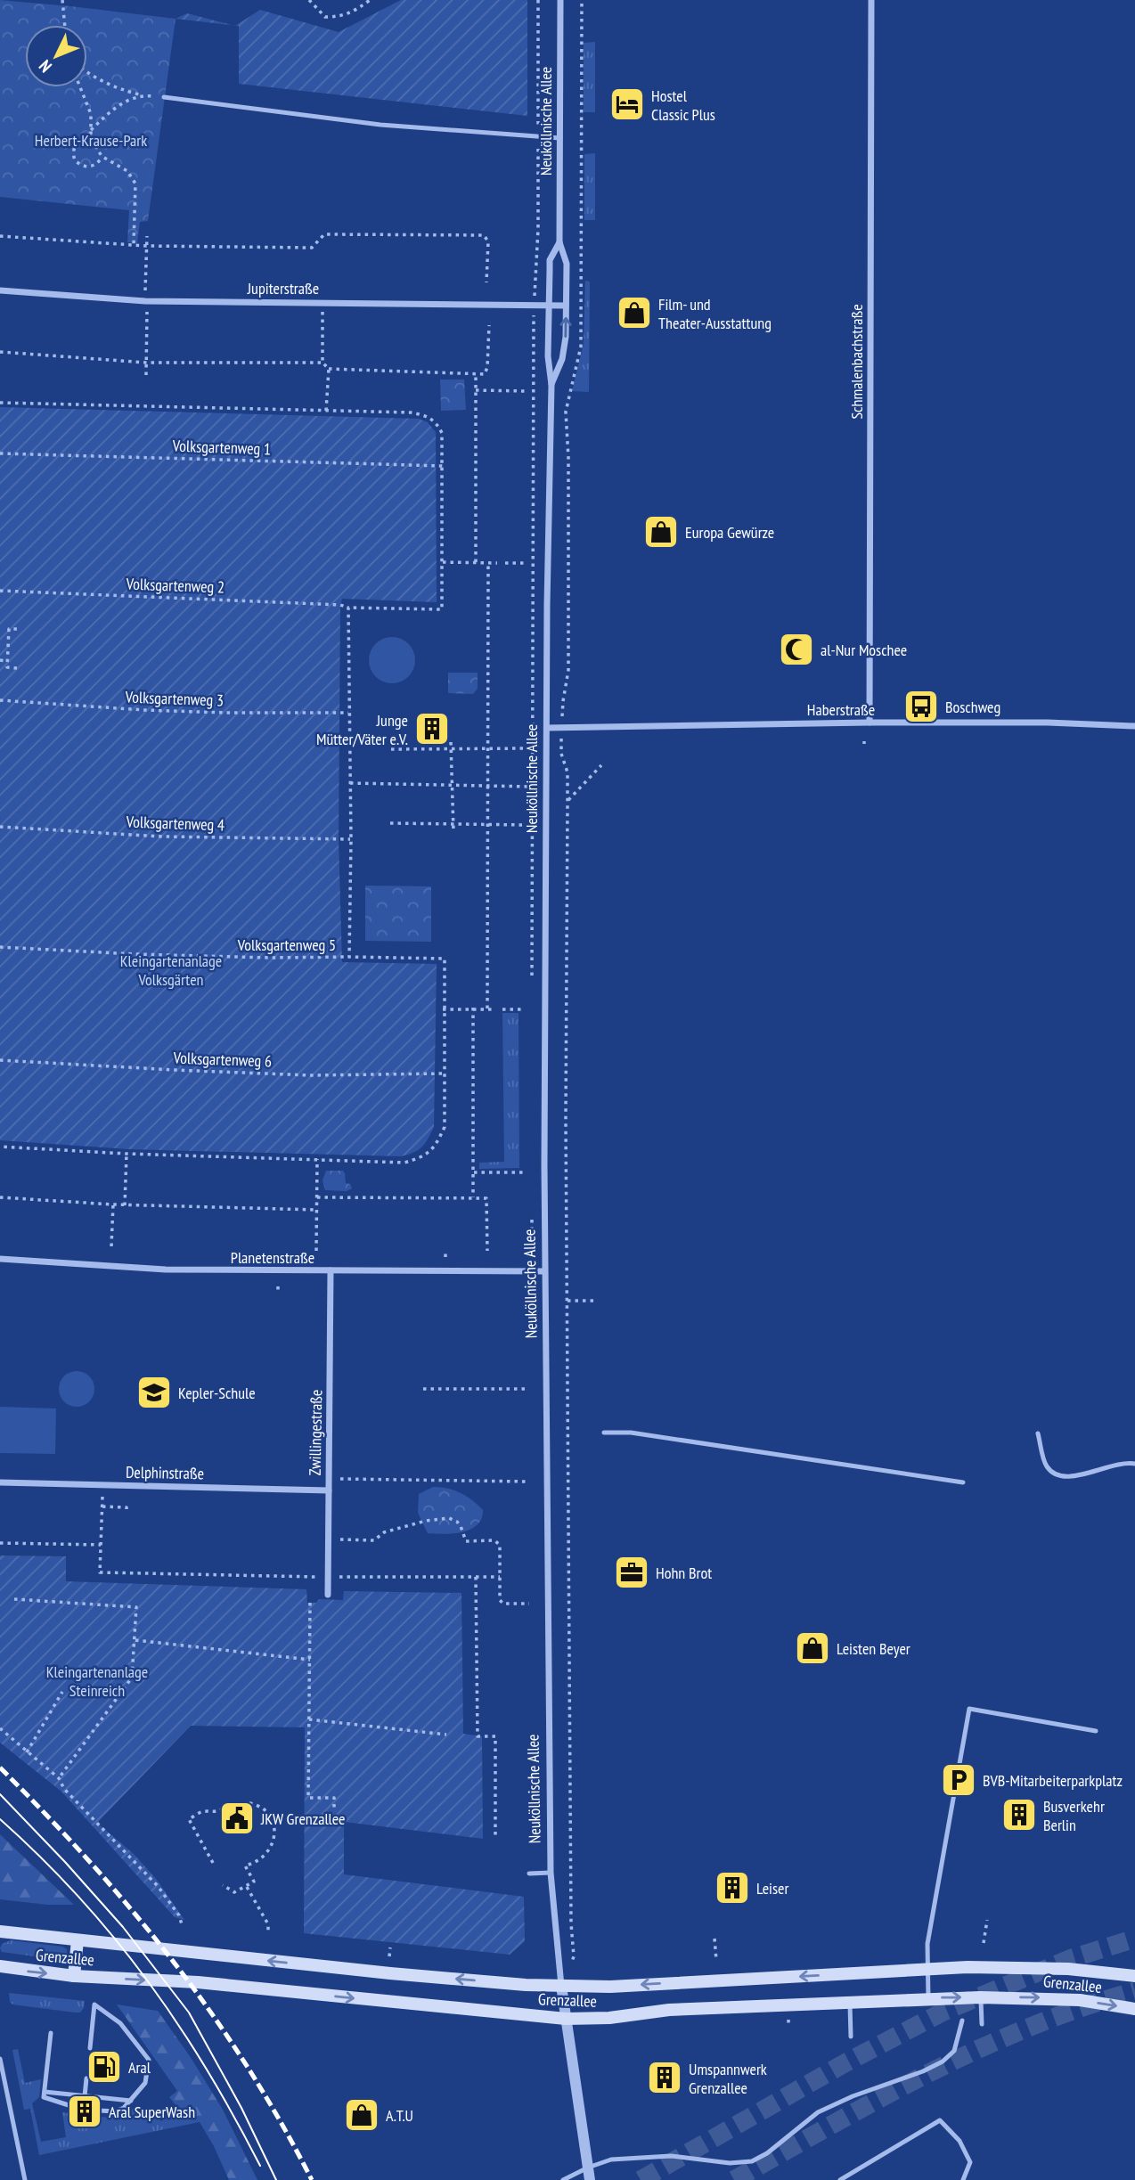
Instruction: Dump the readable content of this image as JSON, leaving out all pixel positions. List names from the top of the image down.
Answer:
{
  "streets": {
    "main road": ["Grenzallee"],
    "street": [
      "Neuköllnische Allee",
      "Jupiterstraße",
      "Schmalenbachstraße",
      "Haberstraße",
      "Planetenstraße",
      "Zwillingestraße",
      "Delphinstraße"
    ],
    "path": [
      "Volksgartenweg 1",
      "Volksgartenweg 2",
      "Volksgartenweg 3",
      "Volksgartenweg 4",
      "Volksgartenweg 5",
      "Volksgartenweg 6"
    ]
  },
  "crossings": [
    ["Neuköllnische Allee", "Jupiterstraße"],
    ["Neuköllnische Allee", "Haberstraße"],
    ["Neuköllnische Allee", "Planetenstraße"],
    ["Neuköllnische Allee", "Grenzallee"],
    ["Schmalenbachstraße", "Haberstraße"],
    ["Planetenstraße", "Zwillingestraße"],
    ["Zwillingestraße", "Delphinstraße"]
  ],
  "parks": ["Herbert-Krause-Park", "Kleingartenanlage Volksgärten", "Kleingartenanlage Steinreich"],
  "places": {
    "hotel": ["Hostel Classic Plus"],
    "shop": [
      "Film- und Theater-Ausstattung",
      "Europa Gewürze",
      "Leisten Beyer",
      "A.T.U"
    ],
    "mosque": ["al-Nur Moschee"],
    "bus stop": ["Boschweg"],
    "building": [
      "Junge Mütter/Väter e.V.",
      "Busverkehr Berlin",
      "Leiser",
      "Umspannwerk Grenzallee",
      "Aral SuperWash"
    ],
    "school or university": ["Kepler-Schule"],
    "office": ["Hohn Brot"],
    "parking": ["BVB-Mitarbeiterparkplatz"],
    "public building": ["JKW Grenzallee"],
    "fuel station": ["Aral"]
  },
  "north": "bottom left"
}
